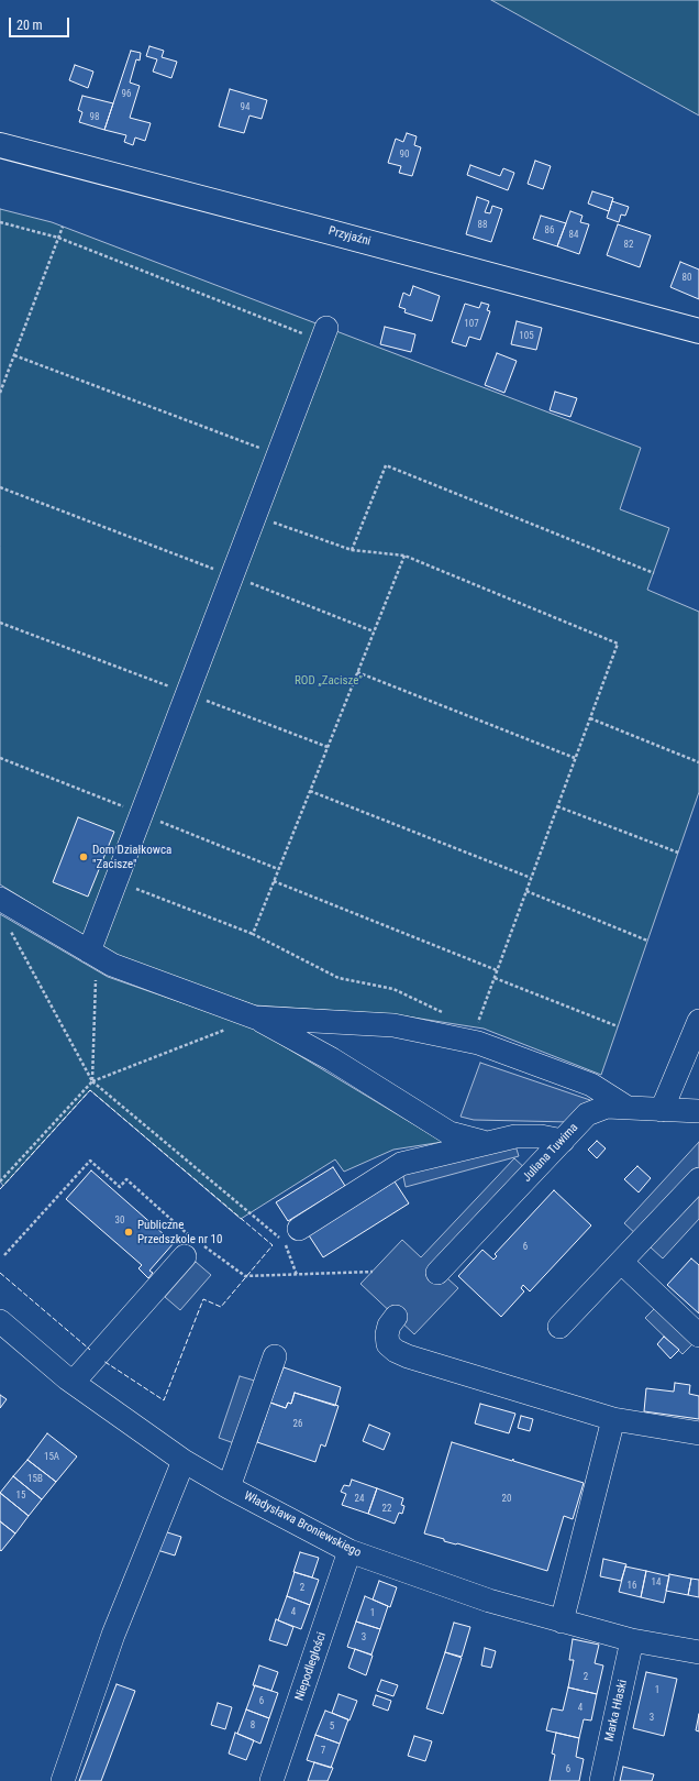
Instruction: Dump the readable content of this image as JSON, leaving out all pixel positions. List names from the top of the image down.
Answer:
{
  "streets": {
    "main road": ["Przyjaźni"],
    "street": [
      "Juliana Tuwima",
      "Władysława Broniewskiego",
      "Niepodległości",
      "Marka Hłaski"
    ]
  },
  "crossings": [
    ["Władysława Broniewskiego", "Niepodległości"],
    ["Władysława Broniewskiego", "Marka Hłaski"]
  ],
  "parks": ["ROD „Zacisze”"],
  "places": ["Dom Działkowca \"Zacisze\"", "Publiczne Przedszkole nr 10"],
  "house_numbers": [
    "96",
    "94",
    "98",
    "90",
    "88",
    "86",
    "84",
    "82",
    "80",
    "107",
    "105",
    "30",
    "6",
    "26",
    "15A",
    "15B",
    "15",
    "24",
    "20",
    "22",
    "14",
    "16",
    "2",
    "4",
    "1",
    "3",
    "2",
    "1",
    "6",
    "4",
    "3",
    "8",
    "5",
    "7",
    "6"
  ],
  "scale_bar": "20 m"
}
